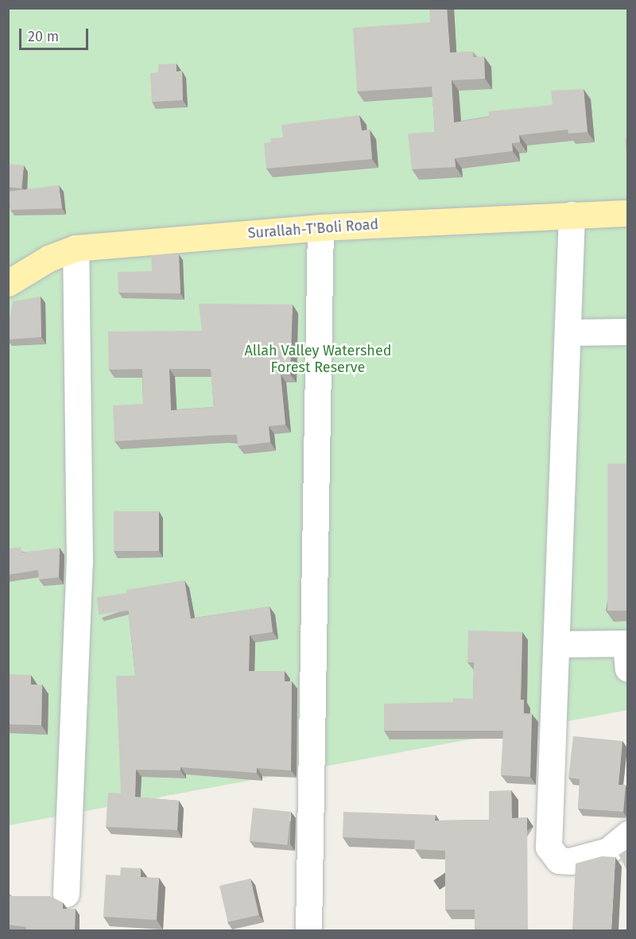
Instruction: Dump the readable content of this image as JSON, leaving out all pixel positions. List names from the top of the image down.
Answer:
{
  "streets": {
    "main road": ["Surallah-T'Boli Road"]
  },
  "parks": ["Allah Valley Watershed Forest Reserve"],
  "scale_bar": "20 m"
}
